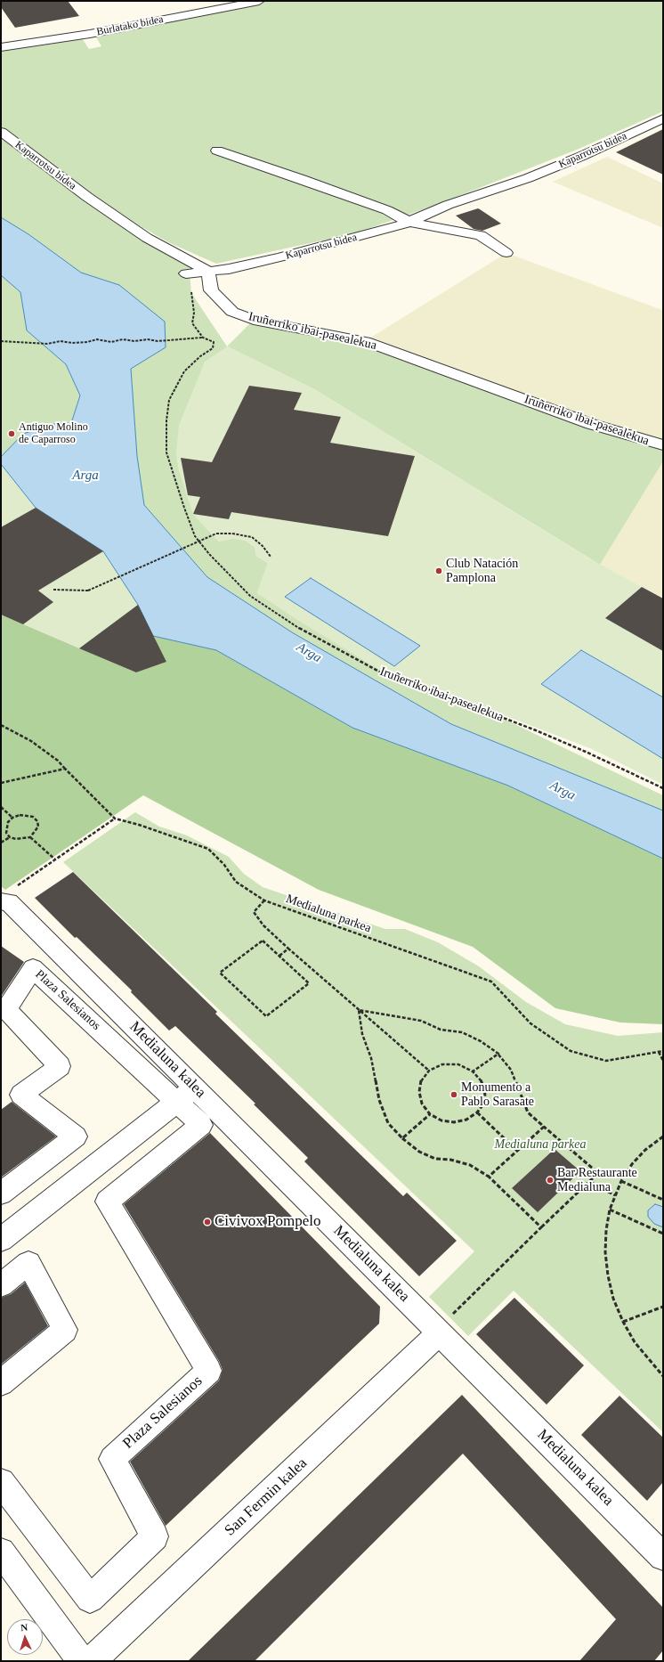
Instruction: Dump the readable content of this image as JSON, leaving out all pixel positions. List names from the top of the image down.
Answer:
{
  "streets": {
    "street": [
      "Burlatako bidea",
      "Kaparrotsu bidea",
      "Iruñerriko ibai-pasealekua",
      "Plaza Salesianos",
      "Medialuna kalea",
      "San Fermin kalea"
    ],
    "path": ["Medialuna parkea"]
  },
  "crossings": [
    ["Kaparrotsu bidea", "Iruñerriko ibai-pasealekua"],
    ["Plaza Salesianos", "Medialuna kalea"],
    ["Medialuna kalea", "San Fermin kalea"]
  ],
  "water": ["Arga"],
  "parks": ["Medialuna parkea"],
  "places": [
    "Antiguo Molino de Caparroso",
    "Club Natación Pamplona",
    "Monumento a Pablo Sarasate",
    "Bar Restaurante Medialuna",
    "Civivox Pompelo"
  ],
  "north": "top"
}
